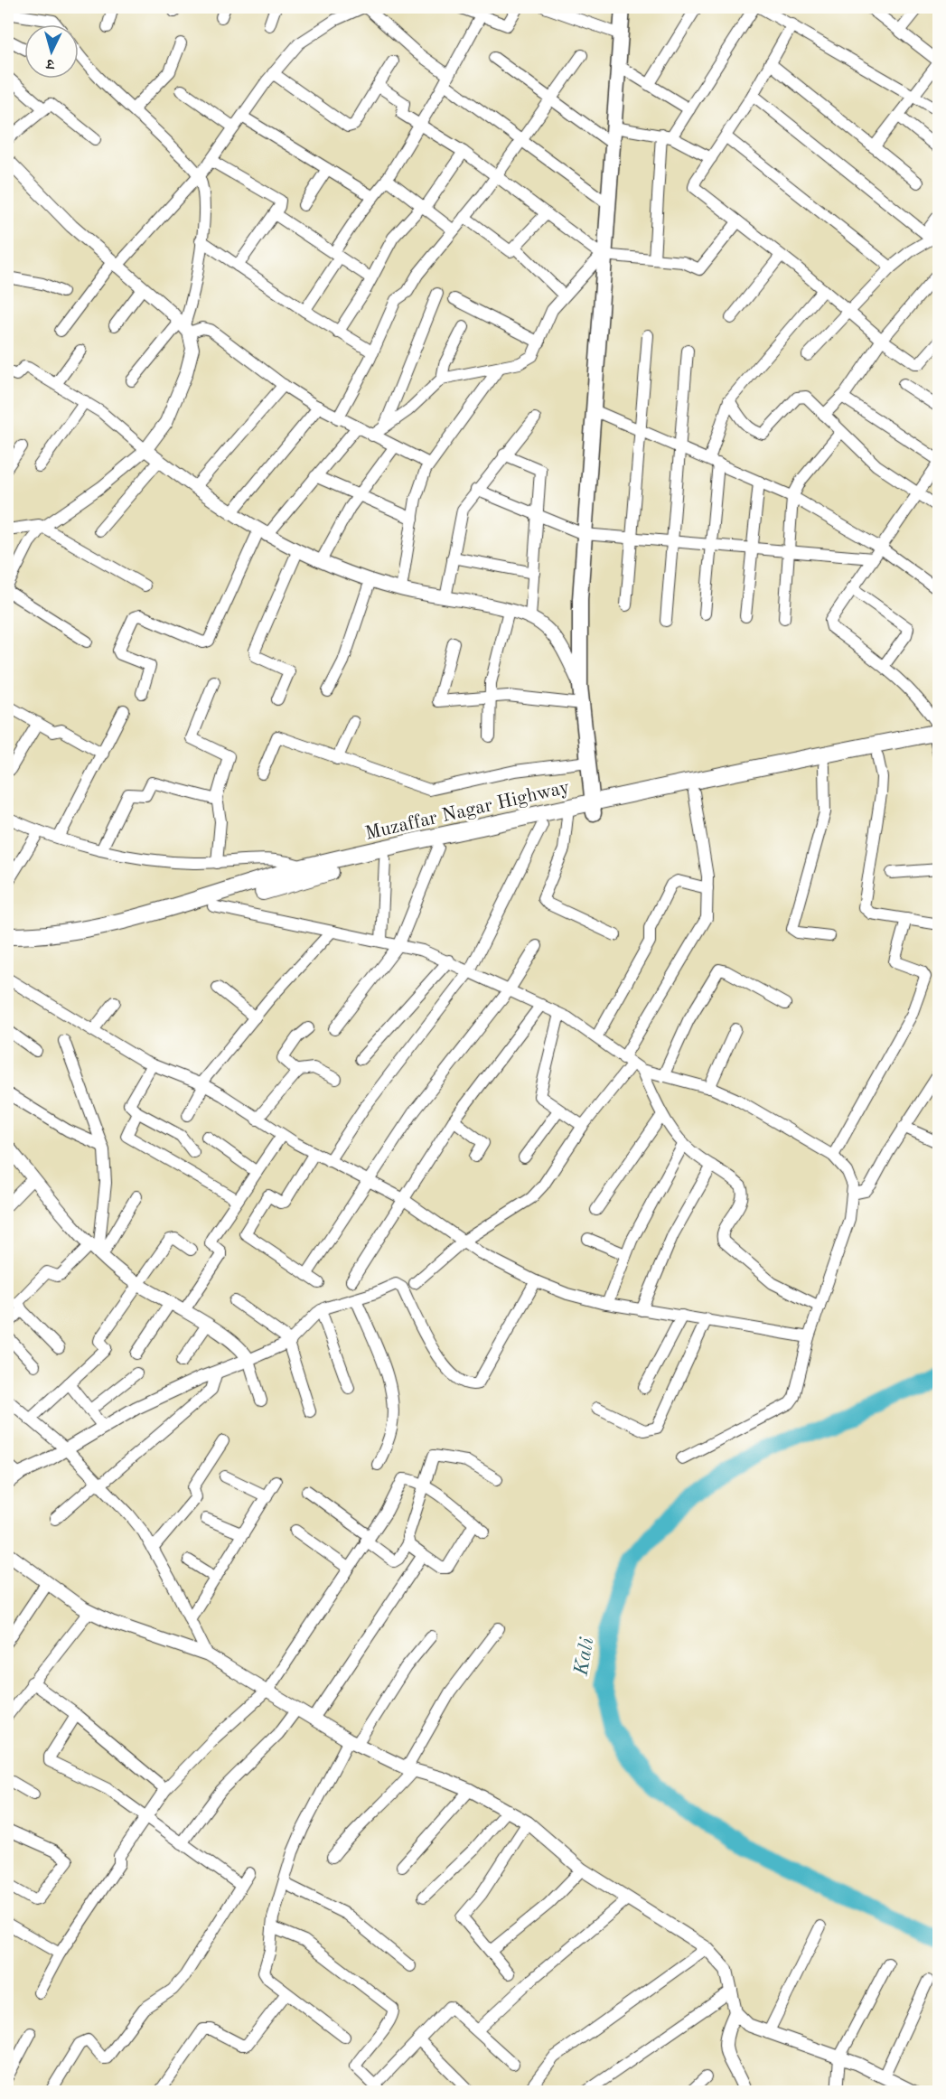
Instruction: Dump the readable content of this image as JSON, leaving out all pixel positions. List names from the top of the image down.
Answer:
{
  "streets": {
    "main road": ["Muzaffar Nagar Highway"]
  },
  "water": ["Kali"],
  "north": "bottom"
}
